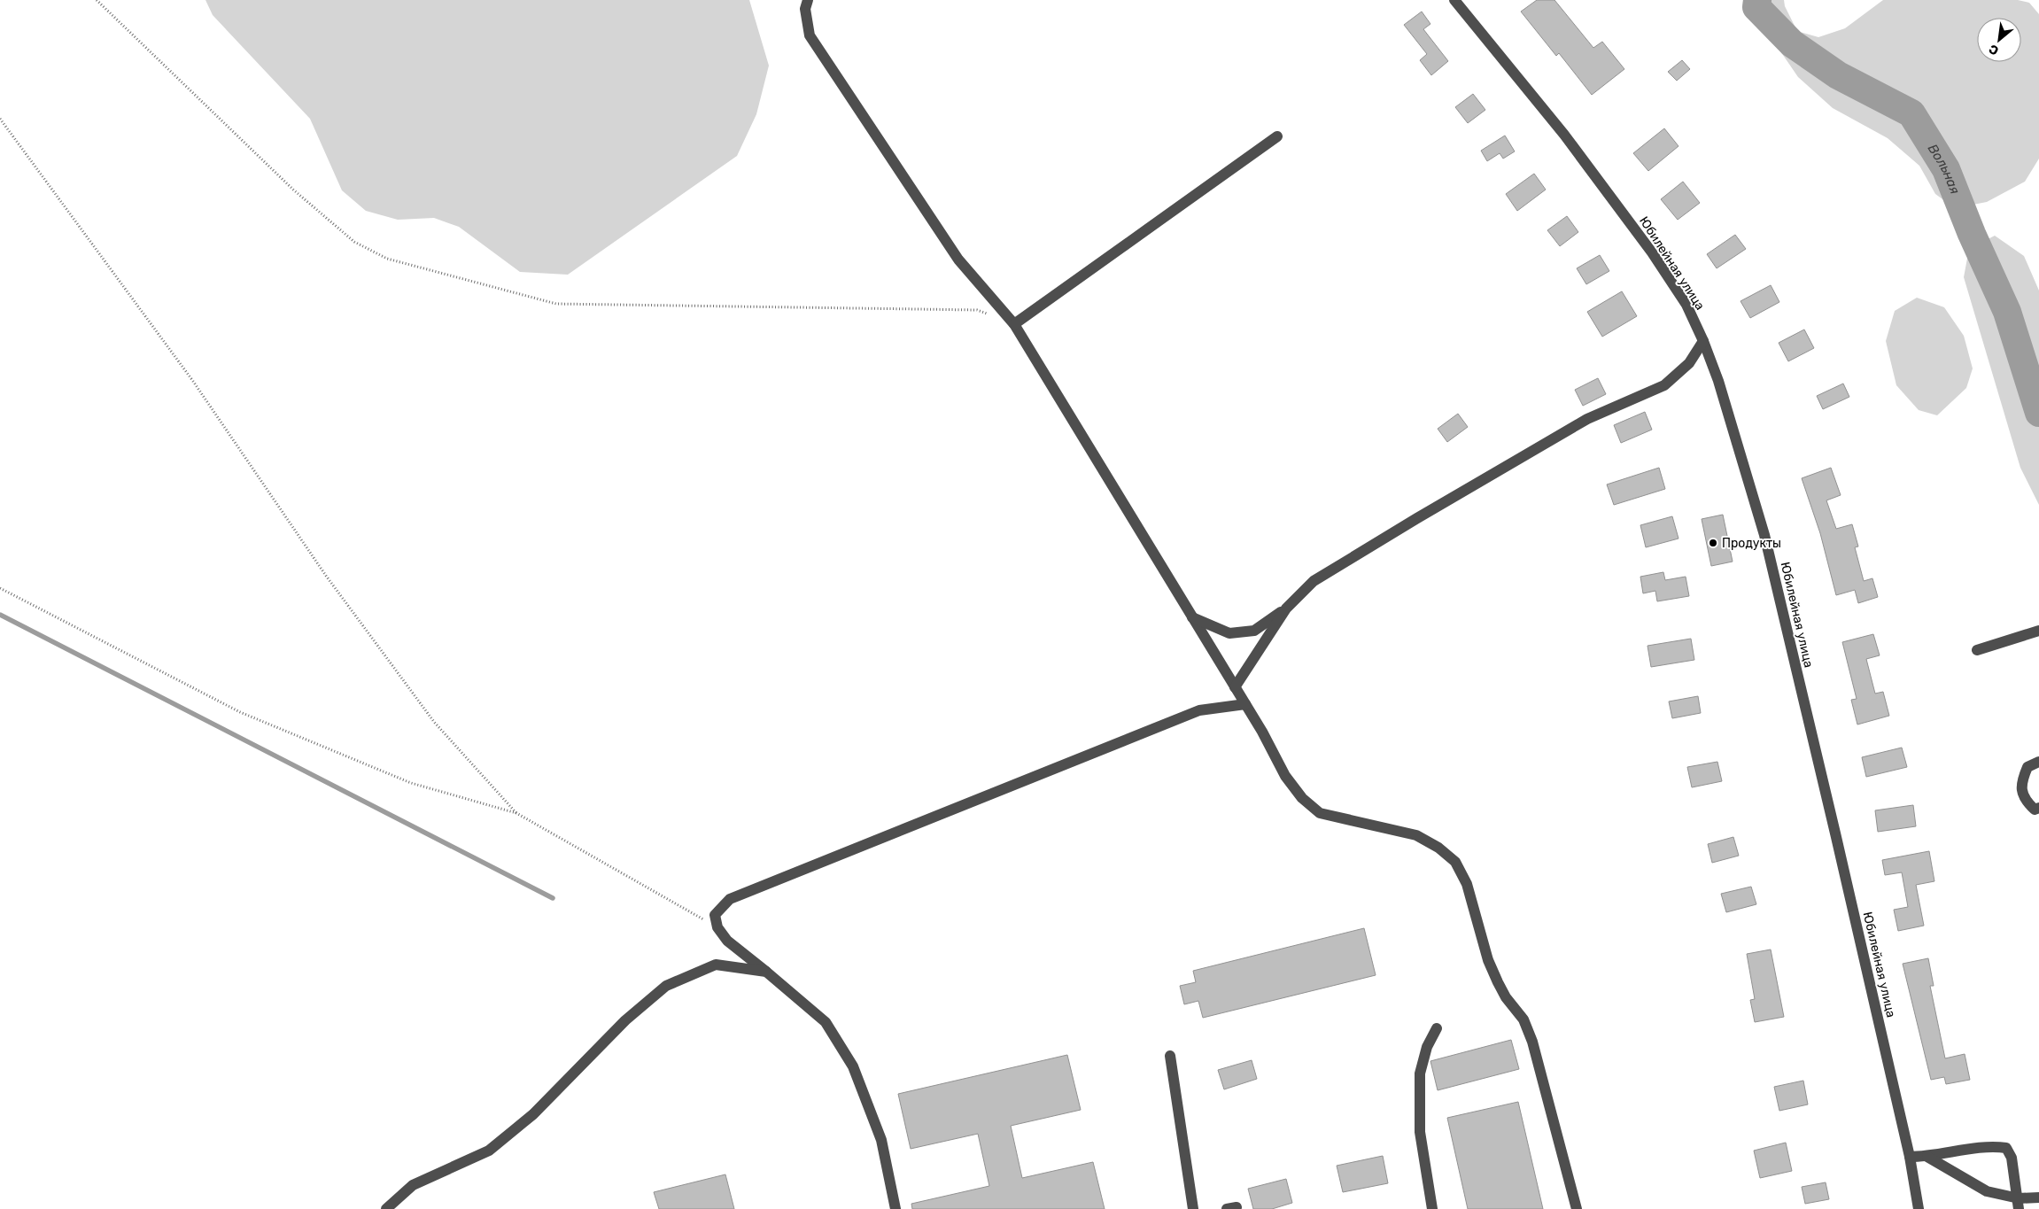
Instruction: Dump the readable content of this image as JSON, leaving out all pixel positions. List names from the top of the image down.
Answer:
{
  "streets": {
    "street": ["Юбилейная улица"]
  },
  "water": ["Вольная"],
  "places": ["Продукты"],
  "north": "bottom left"
}
